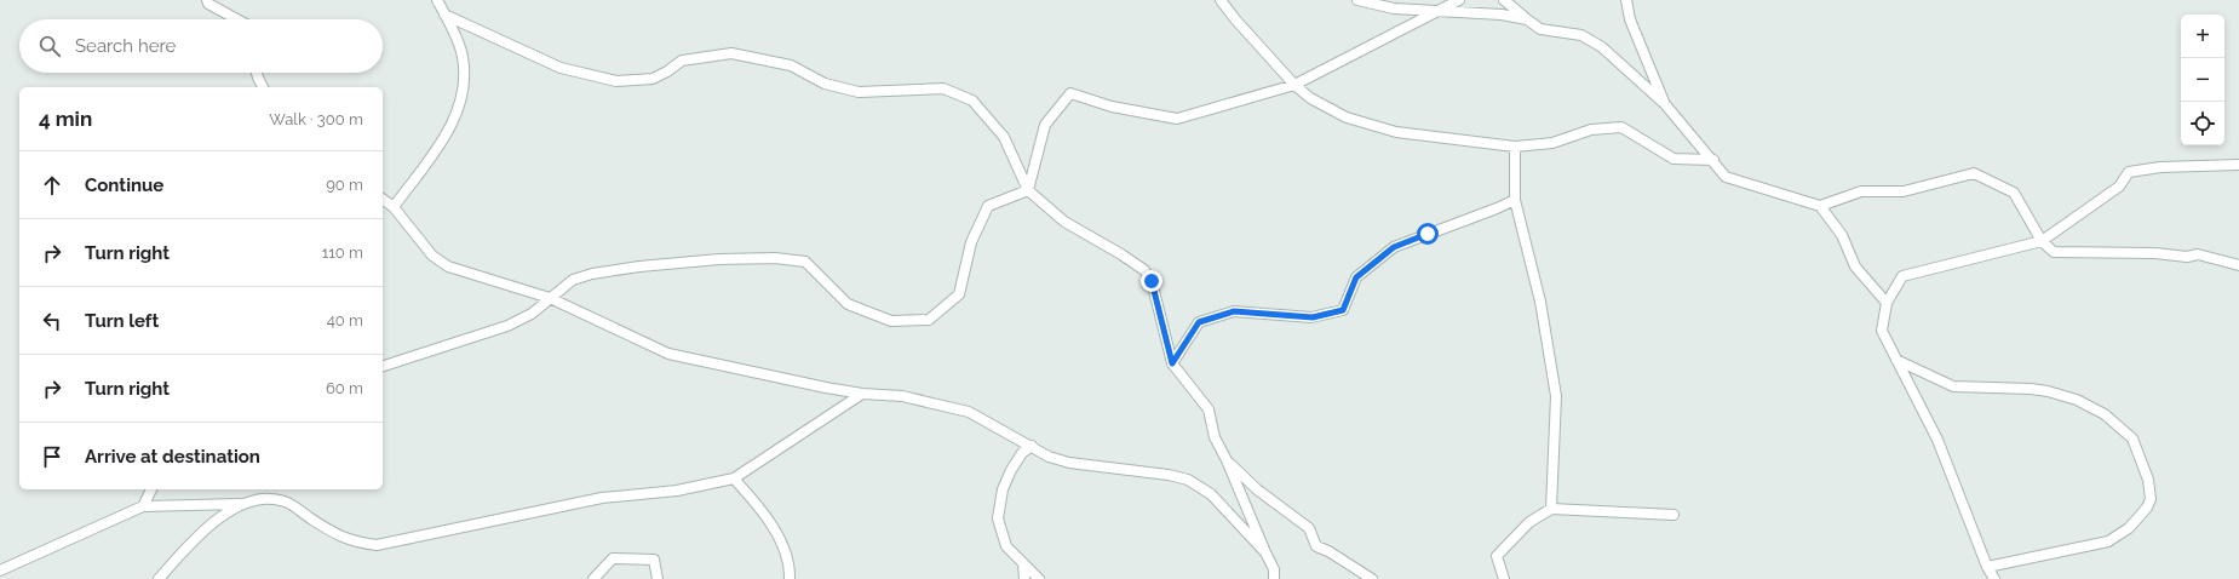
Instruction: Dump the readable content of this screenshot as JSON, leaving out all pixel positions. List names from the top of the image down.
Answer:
{
  "page": {
    "map_buttons": ["+", "−"],
    "search": "Search here",
    "heading": ["4 min", "Walk · 300 m"],
    "list": [
      ["Continue", "90 m"],
      ["Turn right", "110 m"],
      ["Turn left", "40 m"],
      ["Turn right", "60 m"],
      "Arrive at destination"
    ]
  }
}
